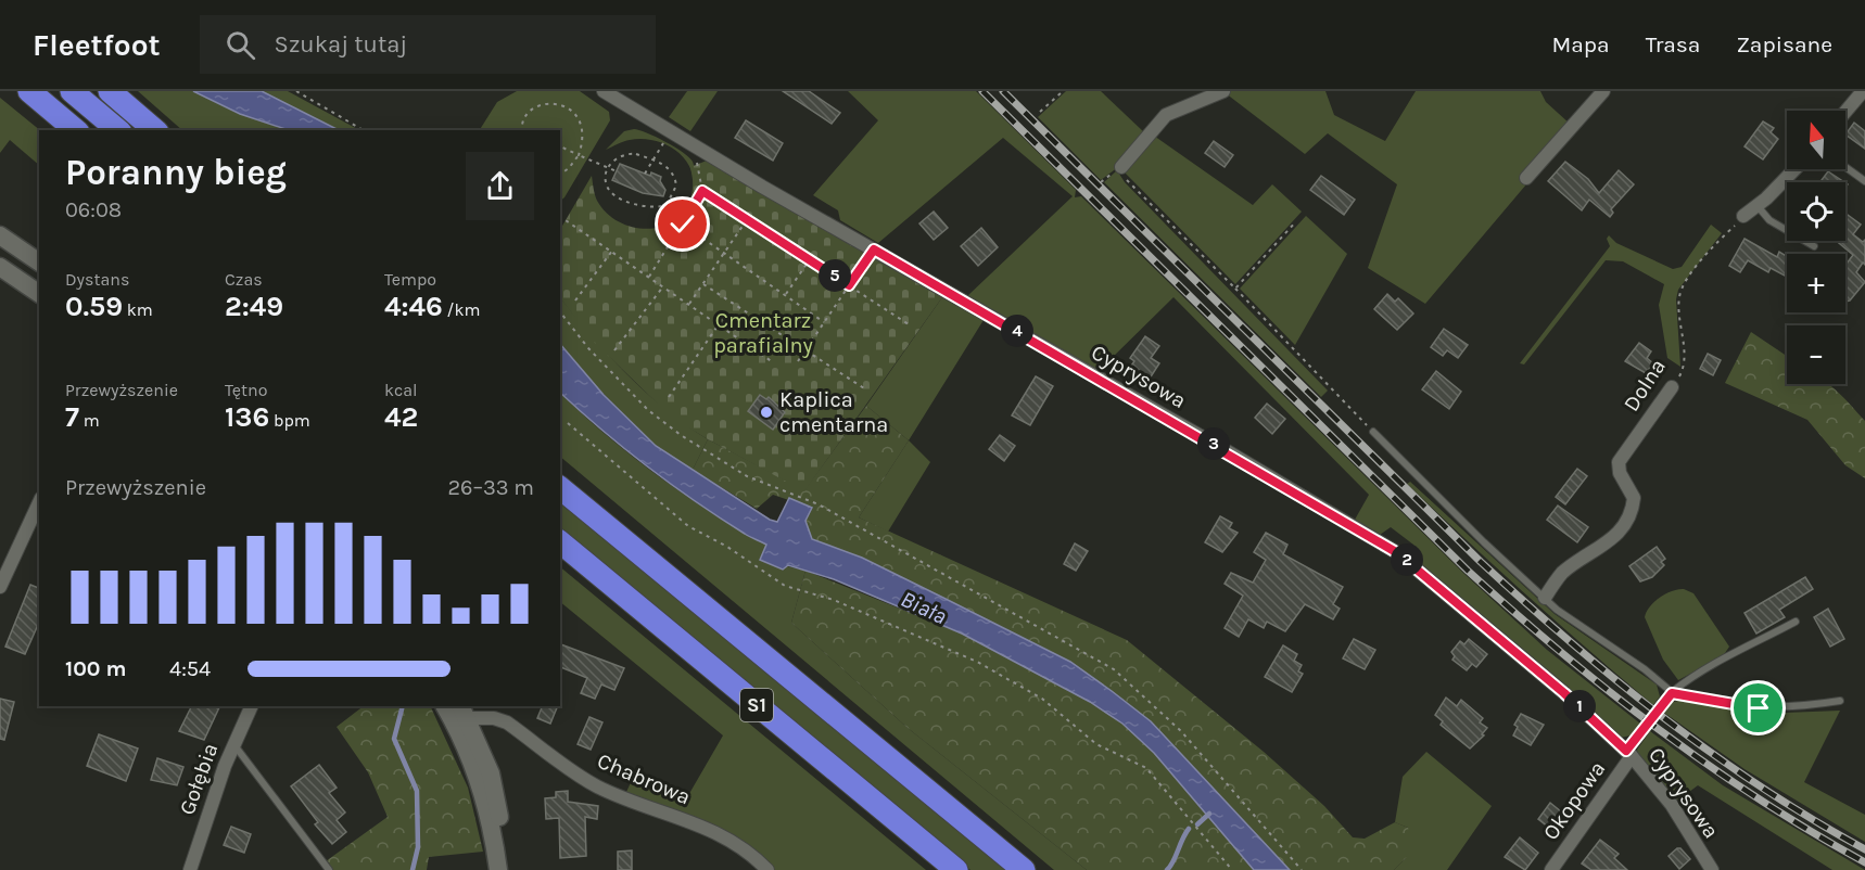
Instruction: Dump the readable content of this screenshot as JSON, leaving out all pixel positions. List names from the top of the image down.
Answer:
{
  "streets": {
    "highway": ["S1"],
    "street": [
      "Cyprysowa",
      "Dolna",
      "Gołębia",
      "Chabrowa",
      "Okopowa"
    ]
  },
  "crossings": [
    ["Cyprysowa", "Okopowa"]
  ],
  "water": ["Biała"],
  "parks": ["Cmentarz parafialny"],
  "places": ["Kaplica cmentarna"],
  "north": "top",
  "page": {
    "header": "Fleetfoot",
    "search": "Szukaj tutaj",
    "nav": ["Mapa", "Trasa", "Zapisane"],
    "map_buttons": ["+", "−"],
    "heading": ["Poranny bieg", "06:08"],
    "stats": [
      ["Dystans", "0.59 km"],
      ["Czas", "2:49"],
      ["Tempo", "4:46 /km"],
      ["Przewyższenie", "7 m"],
      ["Tętno", "136 bpm"],
      ["kcal", "42"]
    ],
    "pins": [
      "5",
      "4",
      "3",
      "2",
      "1"
    ],
    "chart": ["Przewyższenie", "26–33 m"],
    "list": [
      {
        "name": "100 m",
        "note": "4:54"
      }
    ]
  }
}
